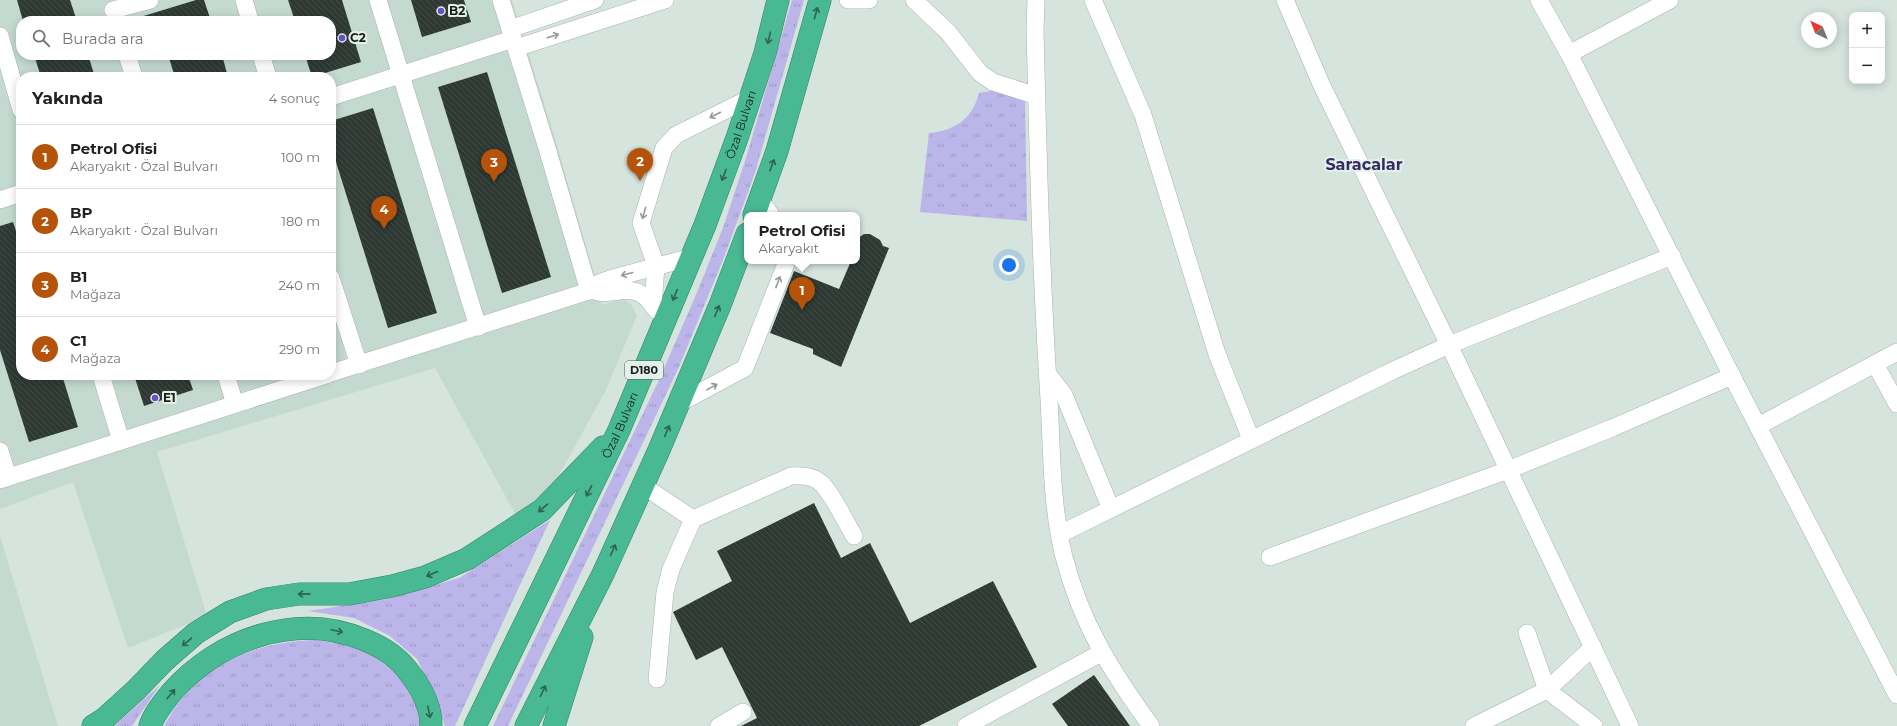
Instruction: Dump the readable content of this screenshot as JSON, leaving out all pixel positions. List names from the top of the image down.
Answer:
{
  "streets": {
    "highway": ["Özal Bulvarı", "D180"]
  },
  "districts": ["Saracalar"],
  "places": ["B2", "C2", "E1"],
  "north": "top left",
  "page": {
    "map_buttons": ["+", "−"],
    "search": "Burada ara",
    "heading": ["Yakında", "4 sonuç"],
    "list": [
      {
        "mark": "1",
        "name": "Petrol Ofisi",
        "note": "Akaryakıt · Özal Bulvarı",
        "value": "100 m"
      },
      {
        "mark": "2",
        "name": "BP",
        "note": "Akaryakıt · Özal Bulvarı",
        "value": "180 m"
      },
      {
        "mark": "3",
        "name": "B1",
        "note": "Mağaza",
        "value": "240 m"
      },
      {
        "mark": "4",
        "name": "C1",
        "note": "Mağaza",
        "value": "290 m"
      }
    ],
    "pins": [
      "2",
      "3",
      "4",
      "1"
    ],
    "popup": ["Petrol Ofisi", "Akaryakıt"]
  }
}
